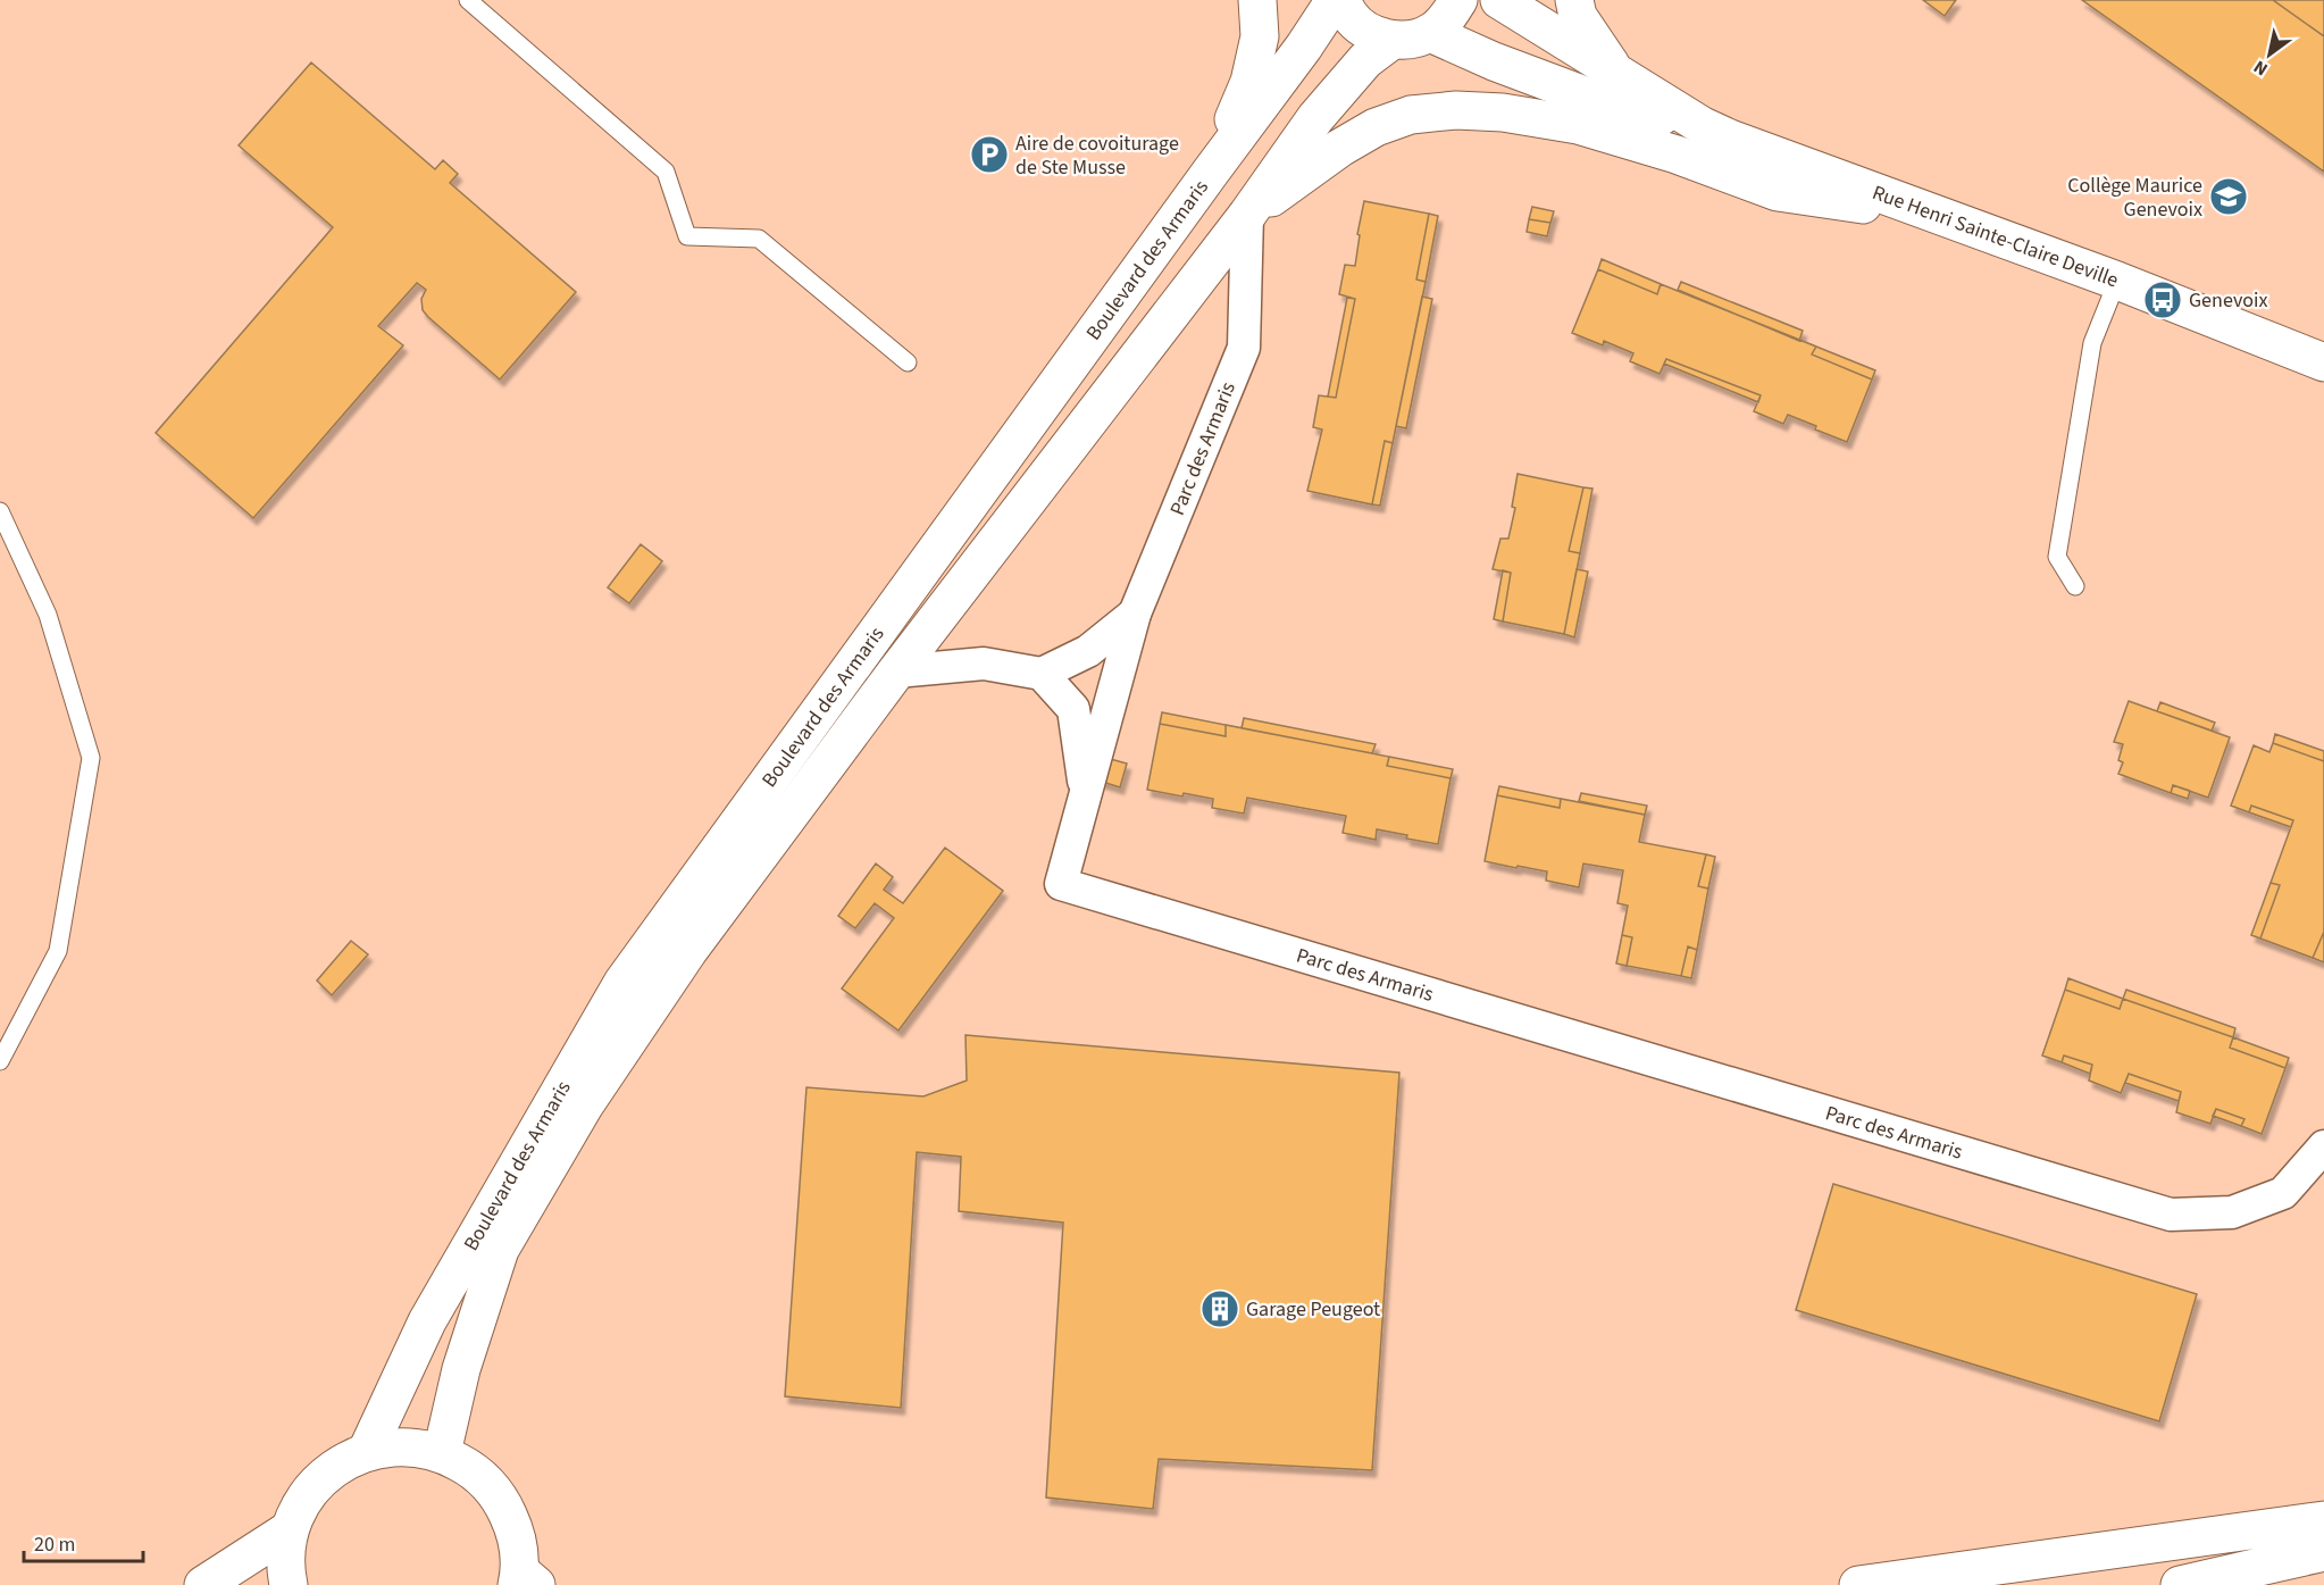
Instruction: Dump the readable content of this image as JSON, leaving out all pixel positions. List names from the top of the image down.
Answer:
{
  "streets": {
    "main road": ["Rue Henri Sainte-Claire Deville", "Boulevard des Armaris"],
    "street": ["Parc des Armaris"]
  },
  "crossings": [
    ["Boulevard des Armaris", "Parc des Armaris"]
  ],
  "places": {
    "parking": ["Aire de covoiturage de Ste Musse"],
    "school or university": ["Collège Maurice Genevoix"],
    "bus stop": ["Genevoix"],
    "building": ["Garage Peugeot"]
  },
  "scale_bar": "20 m",
  "north": "bottom left"
}
